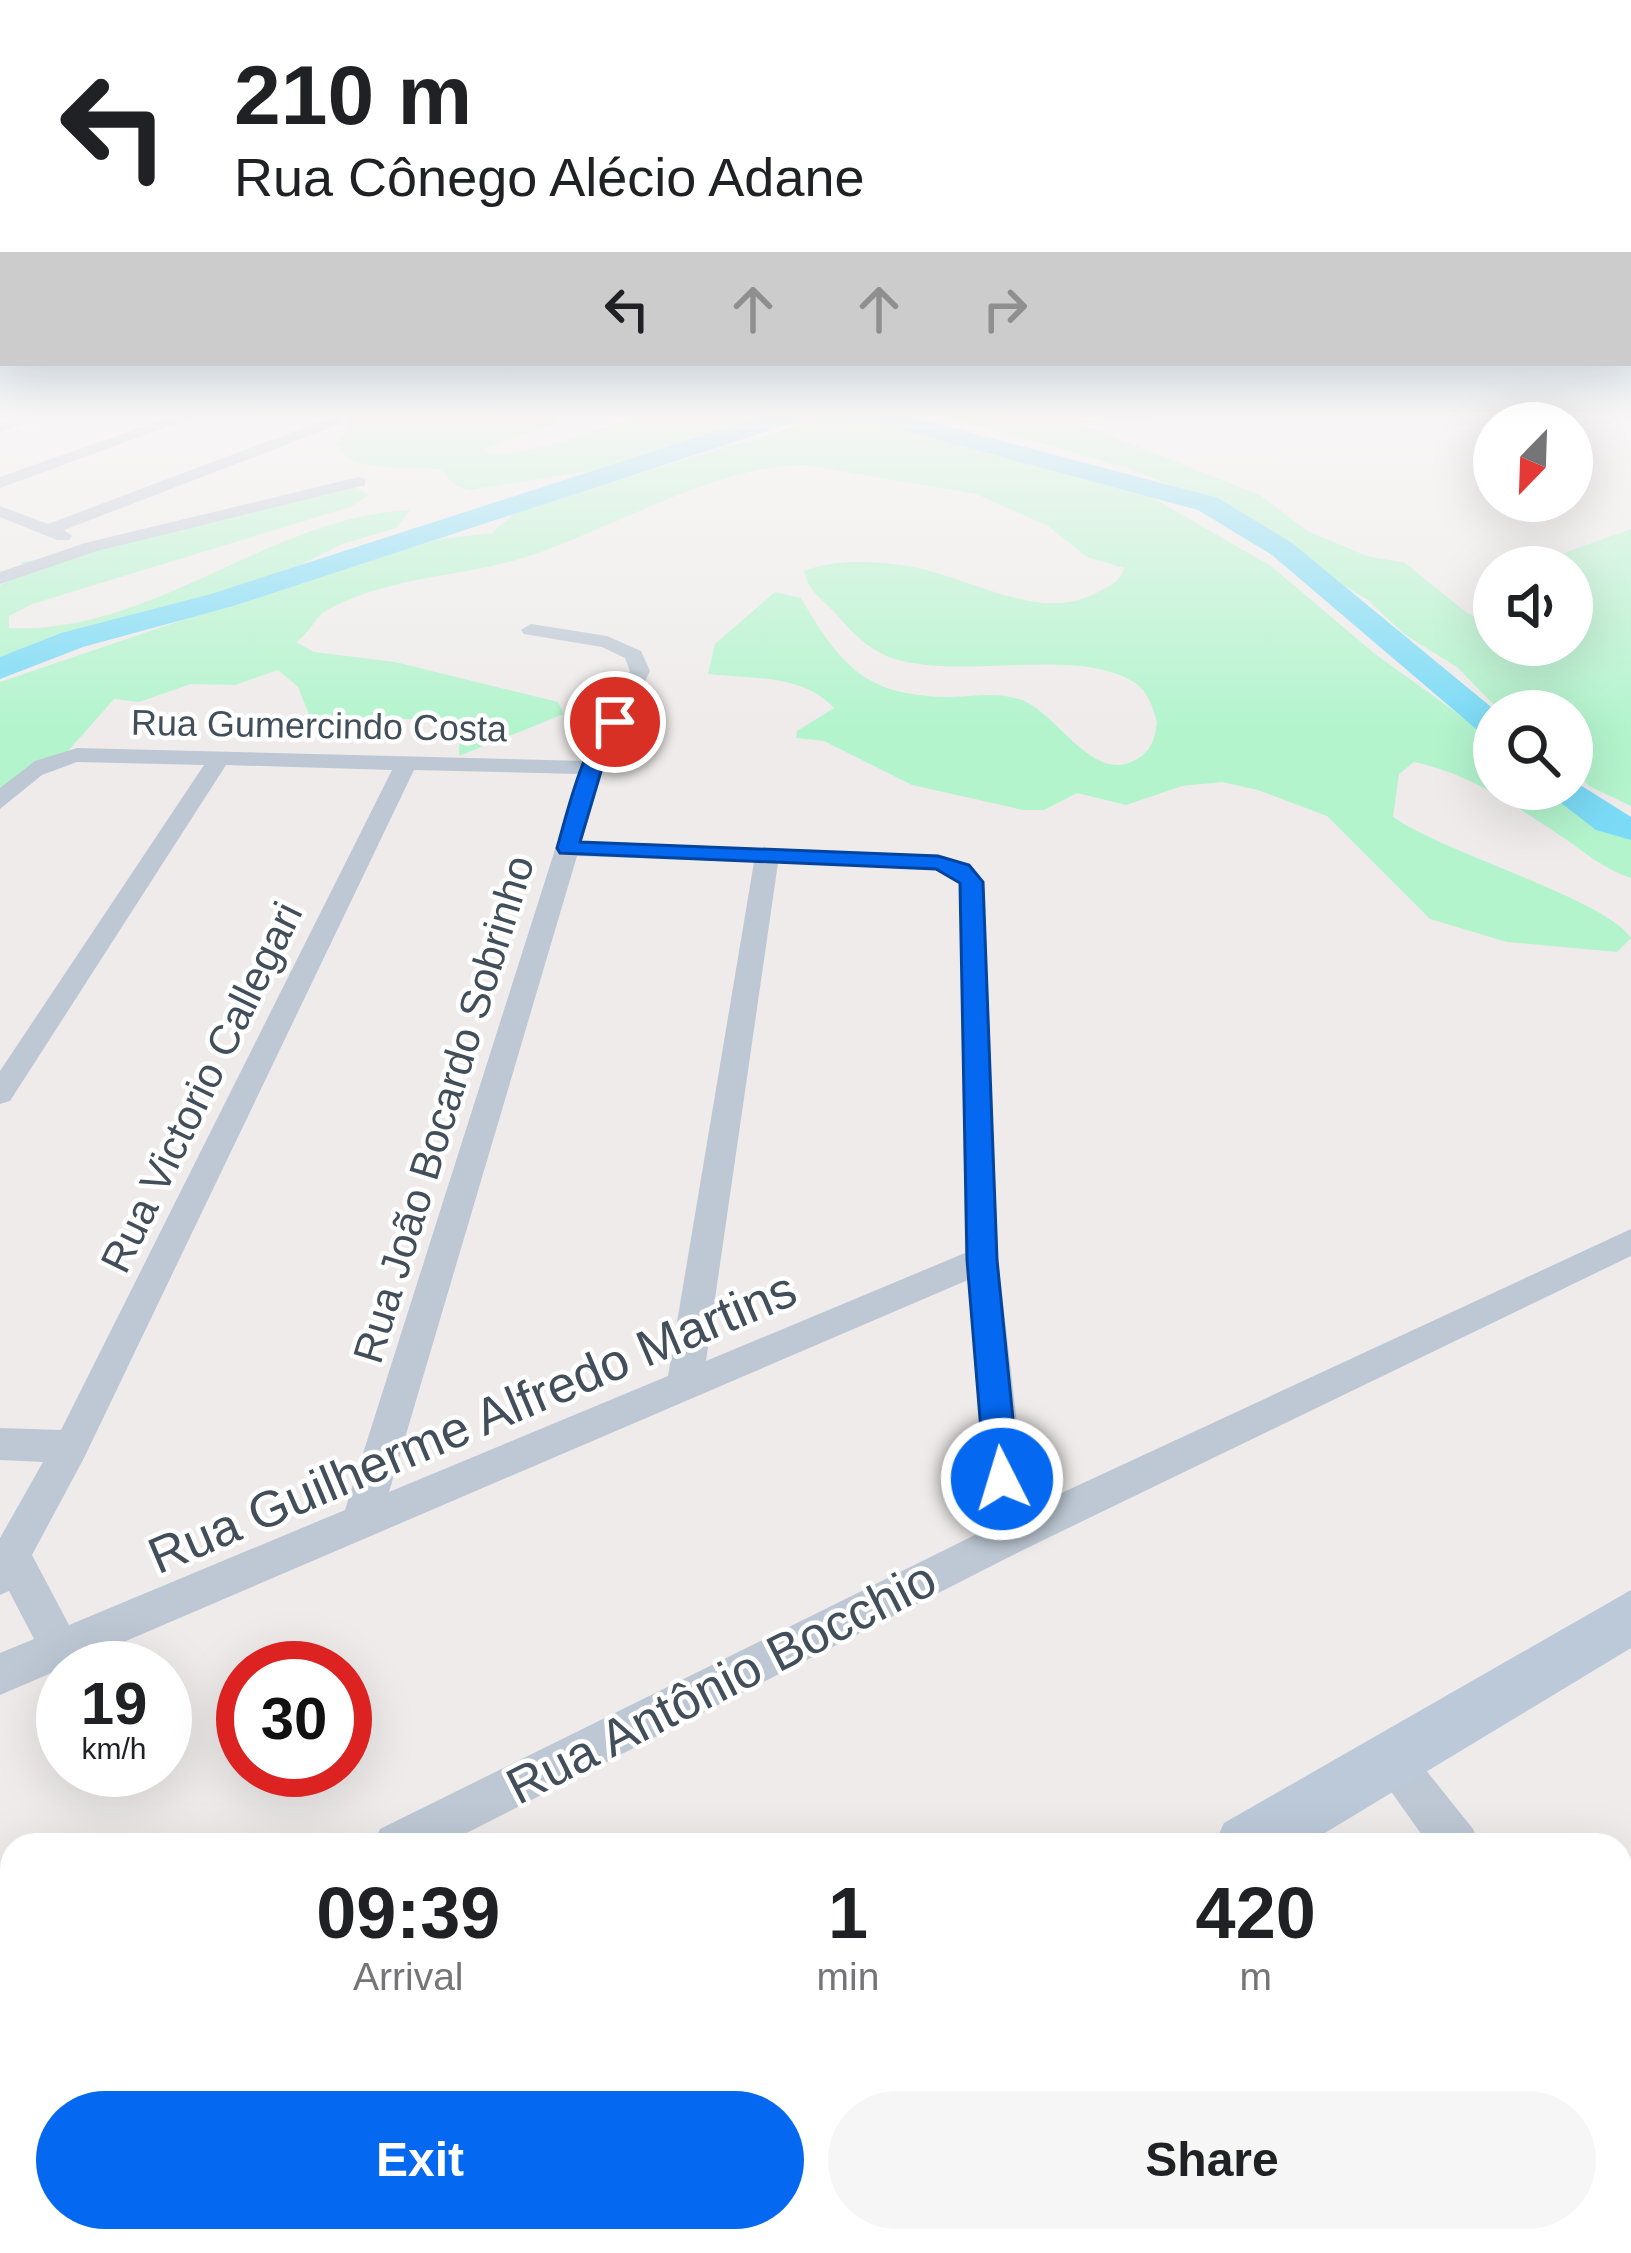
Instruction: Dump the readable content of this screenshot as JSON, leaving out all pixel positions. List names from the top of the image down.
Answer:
{
  "streets": {
    "street": [
      "Rua Gumercindo Costa",
      "Rua Victorio Callegari",
      "Rua João Bocardo Sobrinho",
      "Rua Guilherme Alfredo Martins",
      "Rua Antônio Bocchio"
    ]
  },
  "crossings": [
    ["Rua Gumercindo Costa", "Rua Victorio Callegari"],
    ["Rua Gumercindo Costa", "Rua João Bocardo Sobrinho"],
    ["Rua João Bocardo Sobrinho", "Rua Guilherme Alfredo Martins"]
  ],
  "north": "bottom left",
  "page": {
    "turn": ["210 m", "Rua Cônego Alécio Adane"],
    "speed": "19 km/h",
    "limit": "30",
    "eta": [
      "09:39",
      "Arrival",
      "1",
      "min",
      "420",
      "m"
    ],
    "buttons": ["Exit", "Share"]
  }
}
